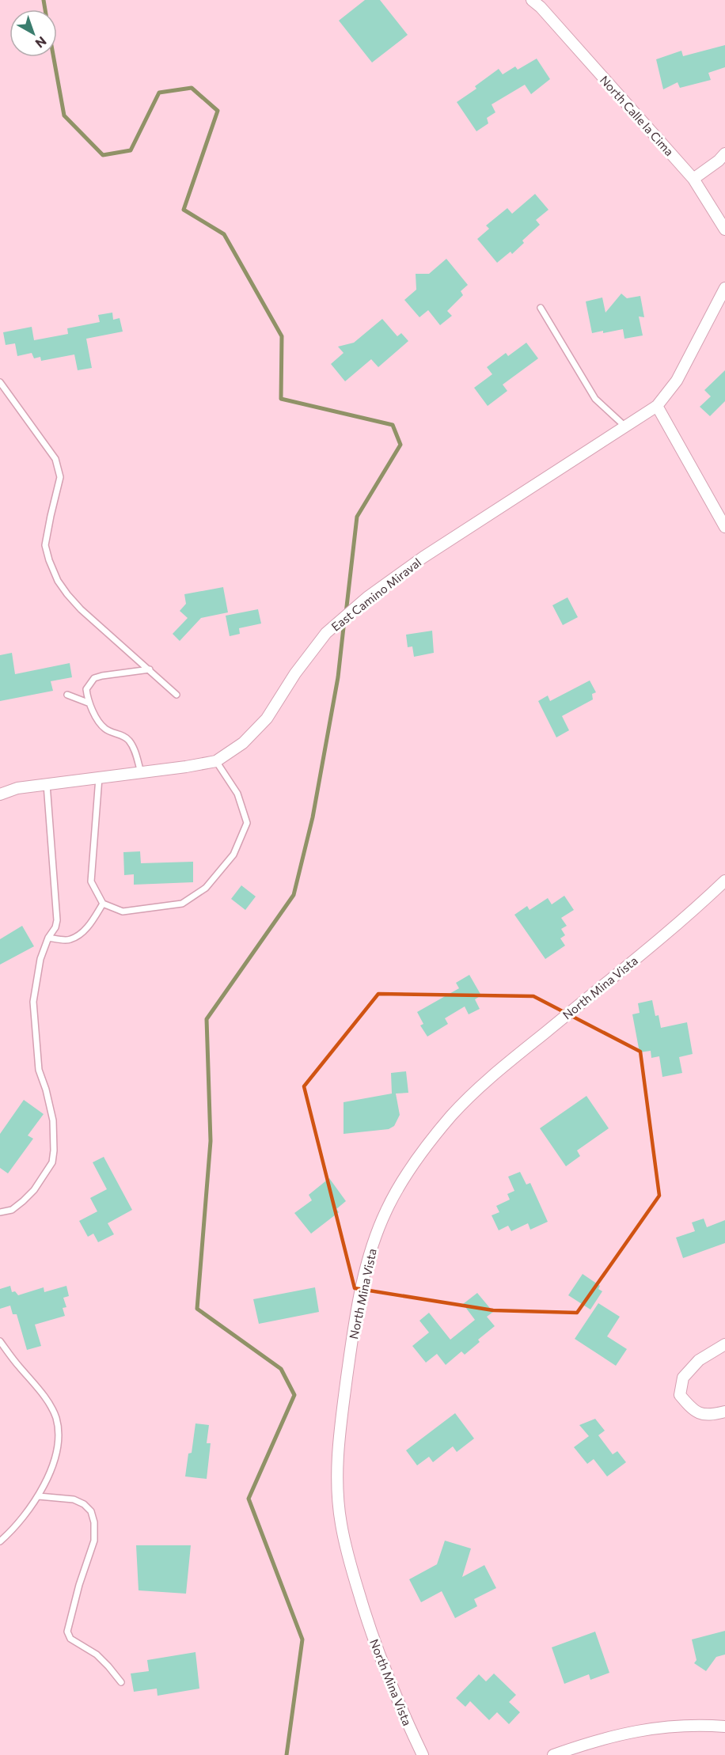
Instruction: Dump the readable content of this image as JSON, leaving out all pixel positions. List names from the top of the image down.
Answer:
{
  "streets": {
    "street": ["North Calle la Cima", "East Camino Miraval", "North Mina Vista"]
  },
  "north": "bottom right"
}
